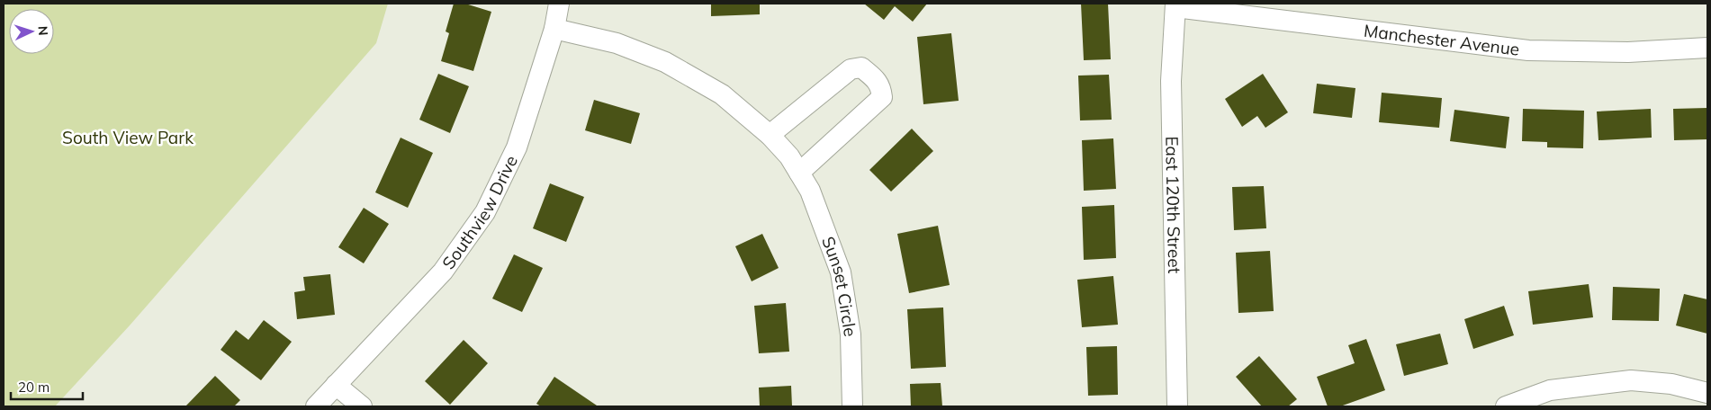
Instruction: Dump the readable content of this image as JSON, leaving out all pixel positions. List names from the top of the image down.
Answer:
{
  "streets": {
    "street": [
      "Manchester Avenue",
      "East 120th Street",
      "Southview Drive",
      "Sunset Circle"
    ]
  },
  "crossings": [
    ["Manchester Avenue", "East 120th Street"],
    ["Southview Drive", "Sunset Circle"]
  ],
  "parks": ["South View Park"],
  "scale_bar": "20 m",
  "north": "right"
}
